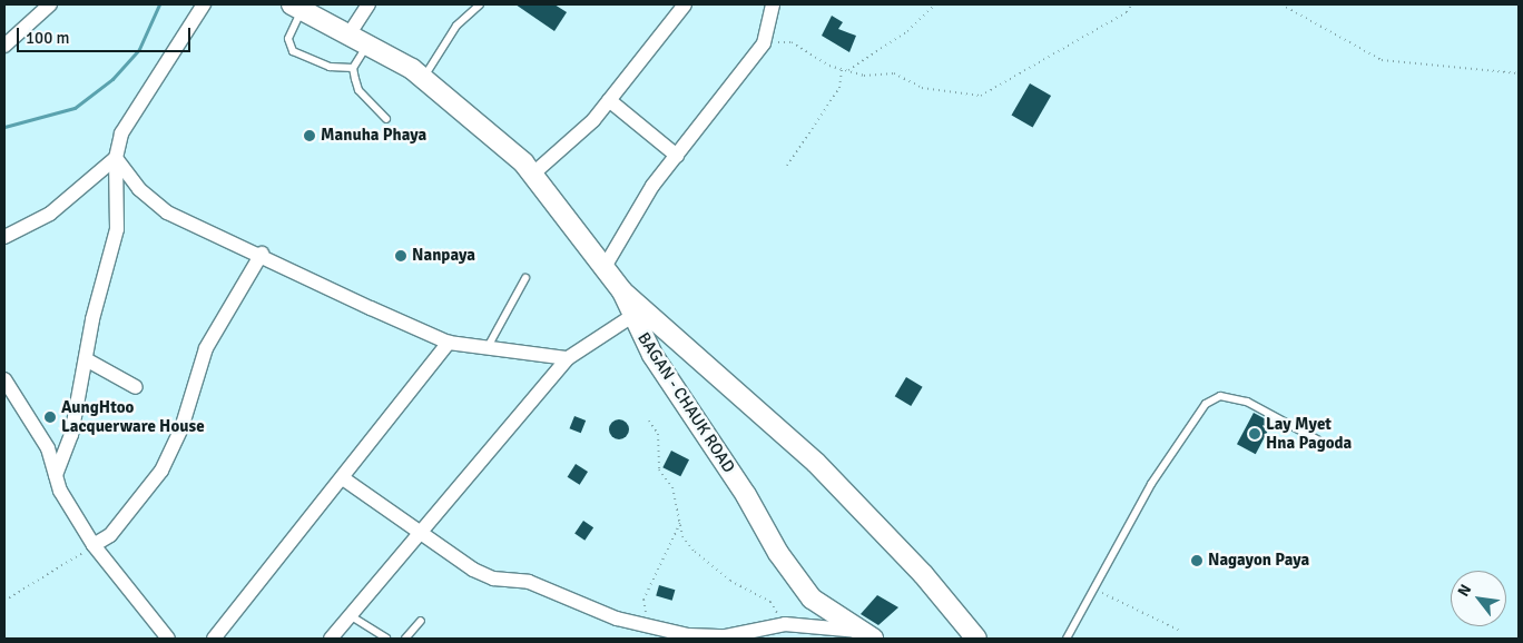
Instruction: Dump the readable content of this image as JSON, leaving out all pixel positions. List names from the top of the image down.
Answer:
{
  "streets": {
    "main road": ["BAGAN - CHAUK ROAD"]
  },
  "places": [
    "Manuha Phaya",
    "Nanpaya",
    "AungHtoo Lacquerware House",
    "Lay Myet Hna Pagoda",
    "Nagayon Paya"
  ],
  "scale_bar": "100 m",
  "north": "top left"
}
